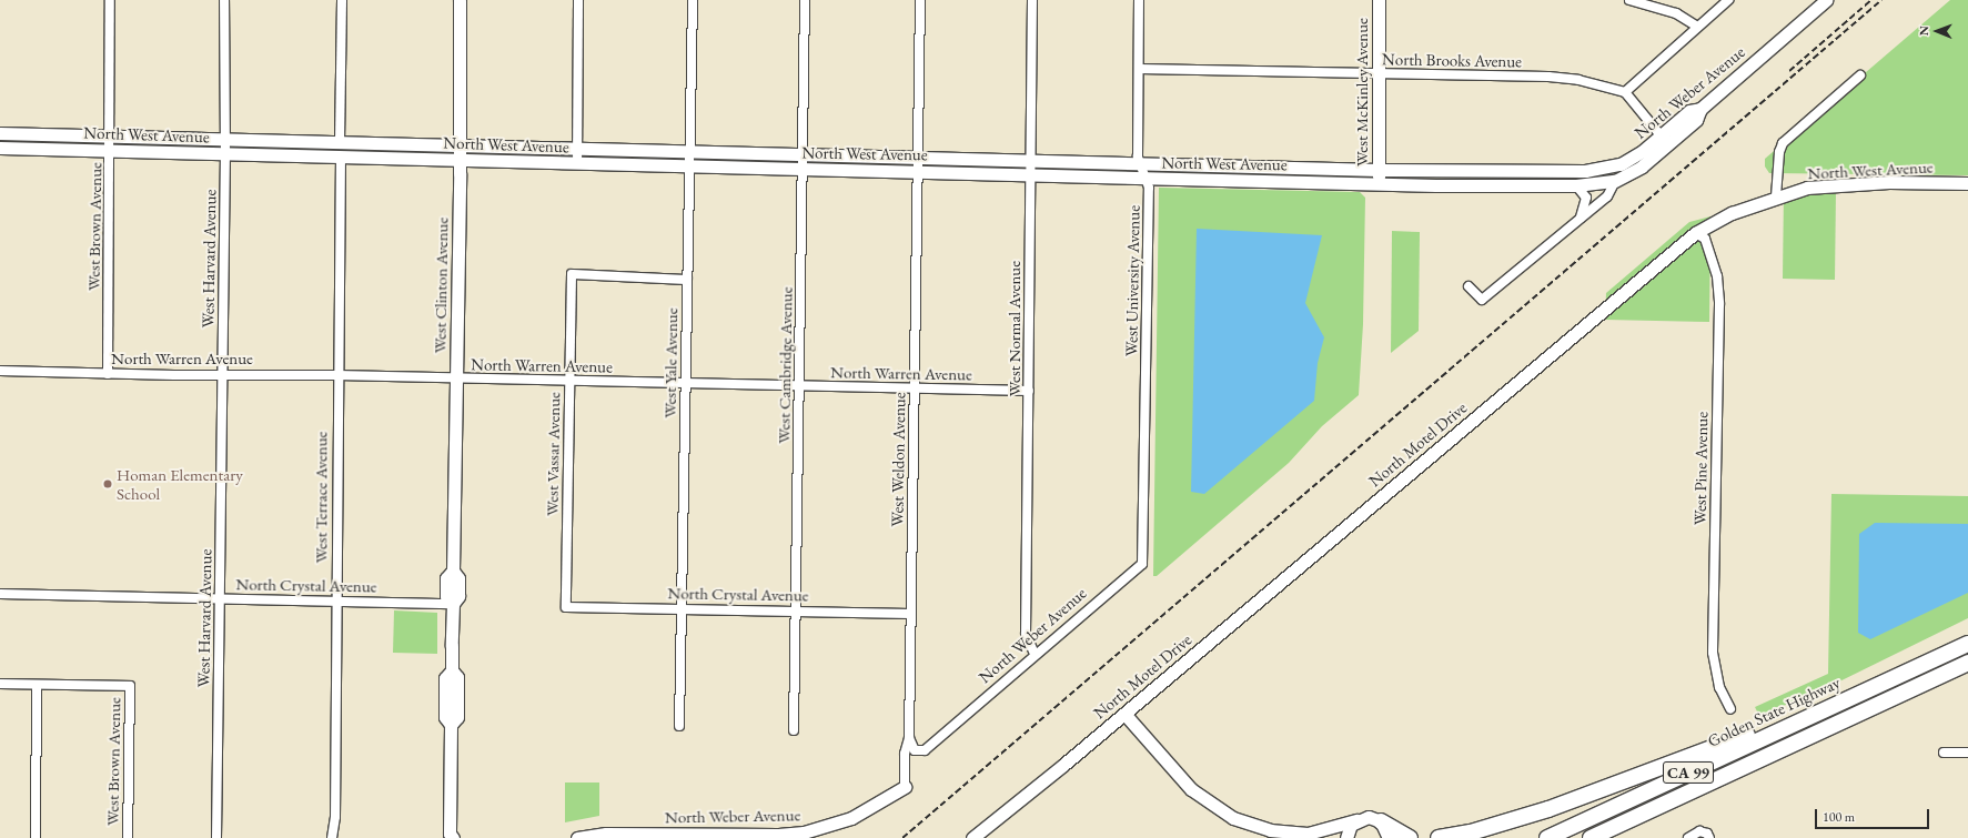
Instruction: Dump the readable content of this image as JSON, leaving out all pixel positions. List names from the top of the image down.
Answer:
{
  "streets": {
    "highway": ["Golden State Highway", "CA 99"],
    "main road": [
      "West McKinley Avenue",
      "North Weber Avenue",
      "North West Avenue",
      "West Clinton Avenue",
      "North Motel Drive"
    ],
    "street": [
      "North Brooks Avenue",
      "West Brown Avenue",
      "West Harvard Avenue",
      "West University Avenue",
      "West Normal Avenue",
      "North Warren Avenue",
      "West Yale Avenue",
      "West Cambridge Avenue",
      "West Vassar Avenue",
      "West Weldon Avenue",
      "West Pine Avenue",
      "West Terrace Avenue",
      "North Crystal Avenue"
    ]
  },
  "crossings": [
    ["North Brooks Avenue", "West McKinley Avenue"],
    ["North Brooks Avenue", "West University Avenue"],
    ["West McKinley Avenue", "North West Avenue"],
    ["North Weber Avenue", "North West Avenue"],
    ["North Weber Avenue", "West University Avenue"],
    ["North Weber Avenue", "West Normal Avenue"],
    ["North Weber Avenue", "West Weldon Avenue"],
    ["North West Avenue", "West Brown Avenue"],
    ["North West Avenue", "West Harvard Avenue"],
    ["North West Avenue", "West University Avenue"],
    ["North West Avenue", "West Clinton Avenue"],
    ["North West Avenue", "West Normal Avenue"],
    ["North West Avenue", "West Yale Avenue"],
    ["North West Avenue", "West Cambridge Avenue"],
    ["North West Avenue", "North Motel Drive"],
    ["North West Avenue", "West Weldon Avenue"],
    ["North West Avenue", "West Terrace Avenue"],
    ["West Brown Avenue", "North Warren Avenue"],
    ["West Harvard Avenue", "North Warren Avenue"],
    ["West Harvard Avenue", "North Crystal Avenue"],
    ["West Clinton Avenue", "North Warren Avenue"],
    ["West Clinton Avenue", "North Crystal Avenue"],
    ["West Normal Avenue", "North Warren Avenue"],
    ["North Warren Avenue", "West Yale Avenue"],
    ["North Warren Avenue", "West Cambridge Avenue"],
    ["North Warren Avenue", "West Vassar Avenue"],
    ["North Warren Avenue", "West Weldon Avenue"],
    ["North Warren Avenue", "West Terrace Avenue"],
    ["West Yale Avenue", "West Vassar Avenue"],
    ["West Yale Avenue", "North Crystal Avenue"],
    ["West Cambridge Avenue", "North Crystal Avenue"],
    ["North Motel Drive", "West Pine Avenue"],
    ["West Vassar Avenue", "North Crystal Avenue"],
    ["West Weldon Avenue", "North Crystal Avenue"],
    ["West Terrace Avenue", "North Crystal Avenue"]
  ],
  "places": ["Homan Elementary School"],
  "scale_bar": "100 m",
  "north": "left"
}
